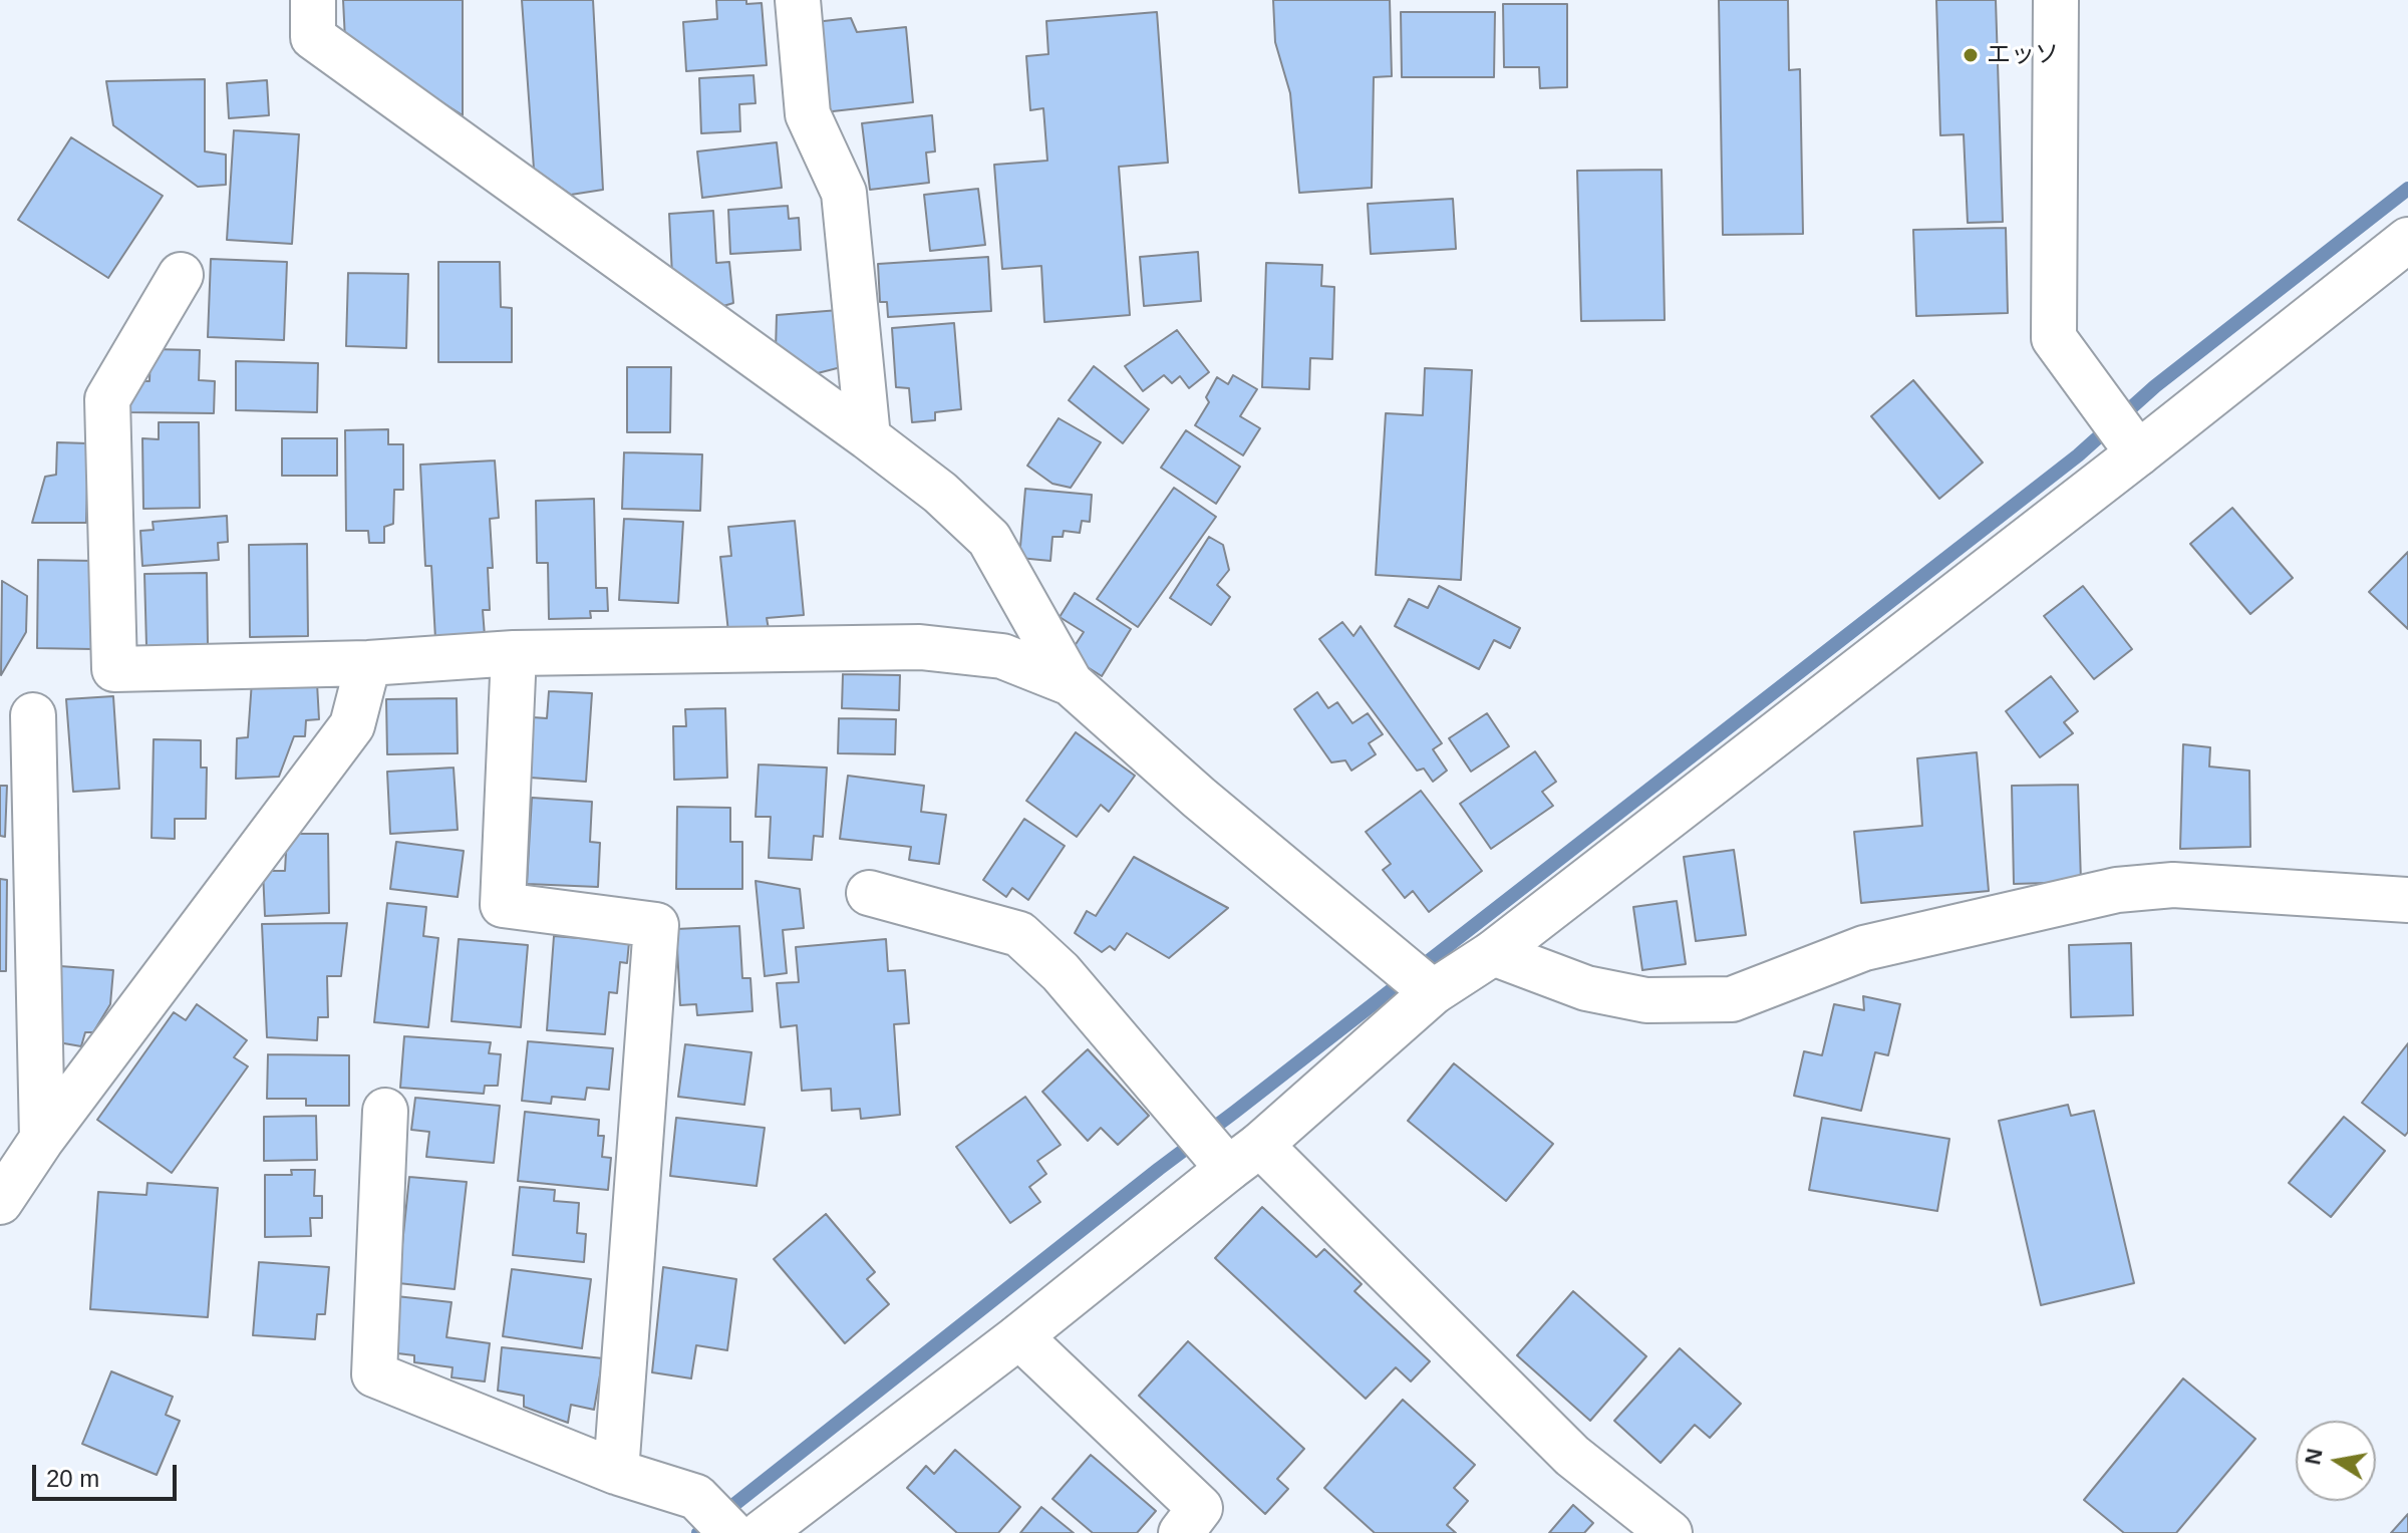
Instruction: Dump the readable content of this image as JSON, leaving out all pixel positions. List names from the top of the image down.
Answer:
{
  "places": ["エッソ"],
  "scale_bar": "20 m",
  "north": "left"
}
